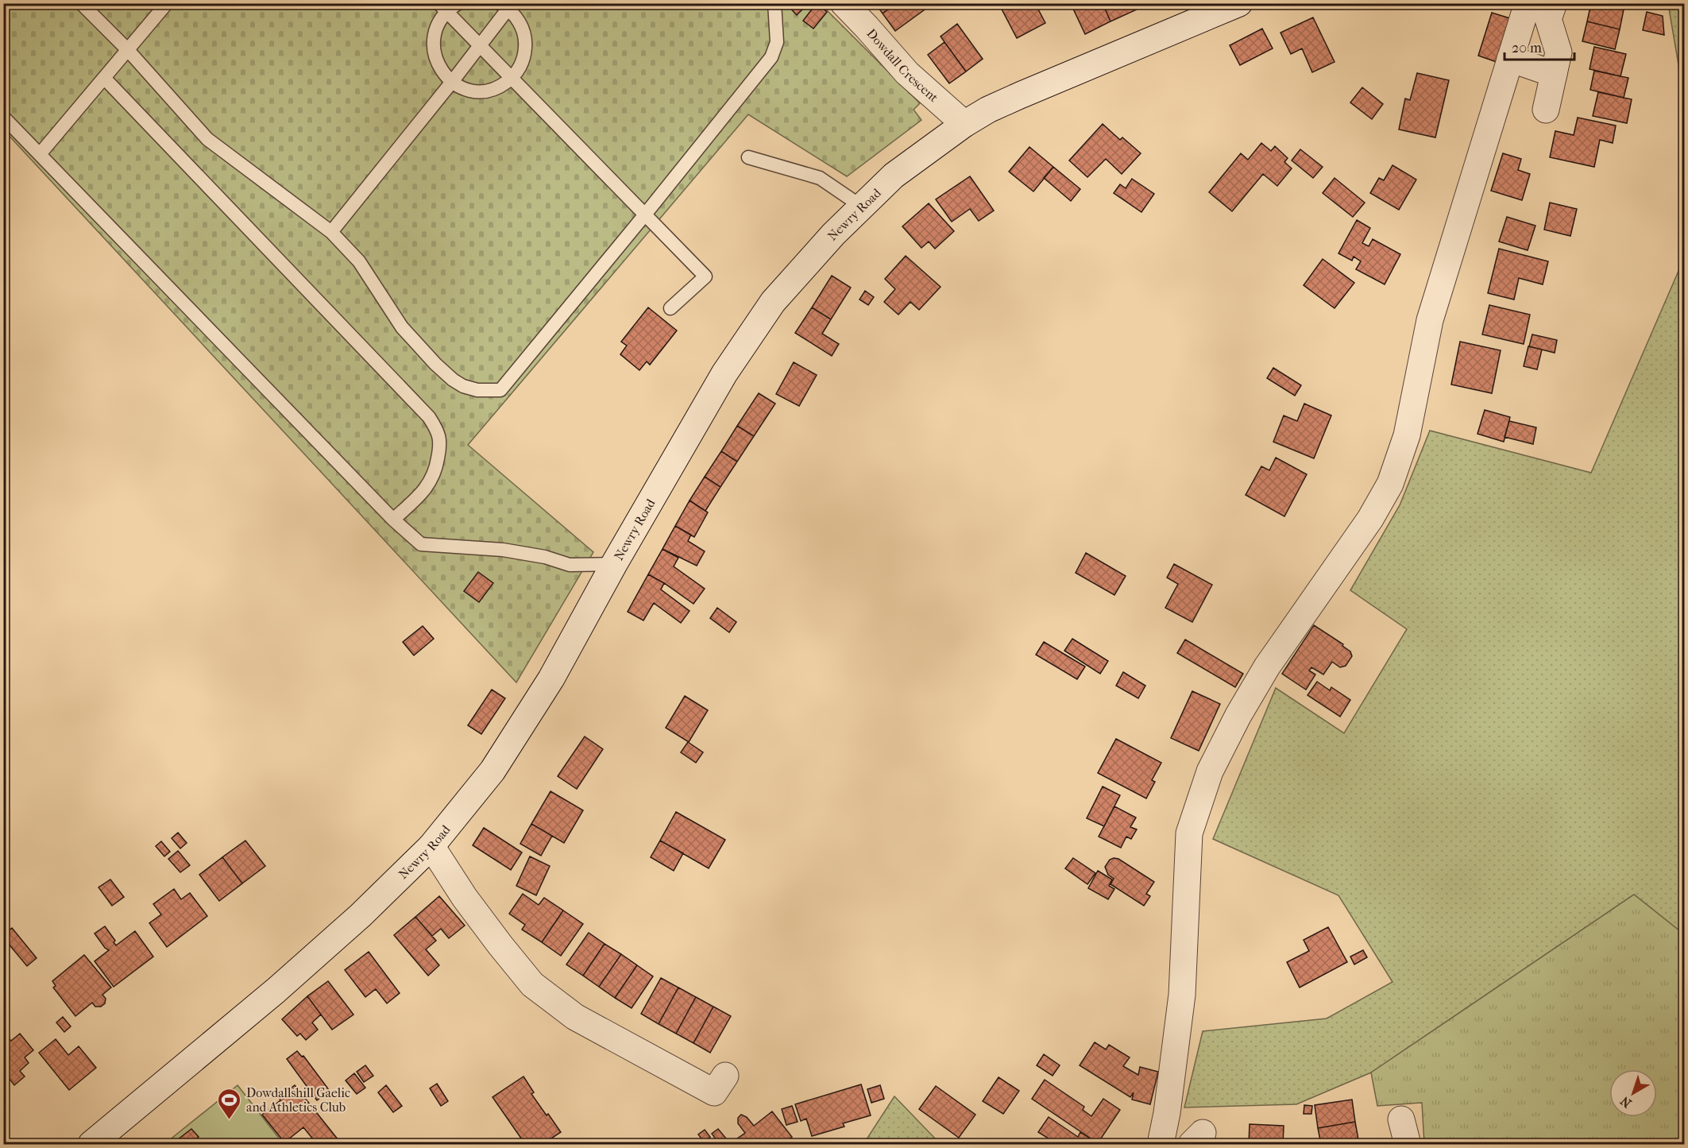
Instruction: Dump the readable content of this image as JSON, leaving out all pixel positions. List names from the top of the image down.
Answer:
{
  "streets": {
    "street": ["Dowdall Crescent", "Newry Road"]
  },
  "crossings": [
    ["Dowdall Crescent", "Newry Road"]
  ],
  "places": {
    "sports": ["Dowdallshill Gaelic and Athletics Club"]
  },
  "scale_bar": "20 m",
  "north": "bottom left"
}
